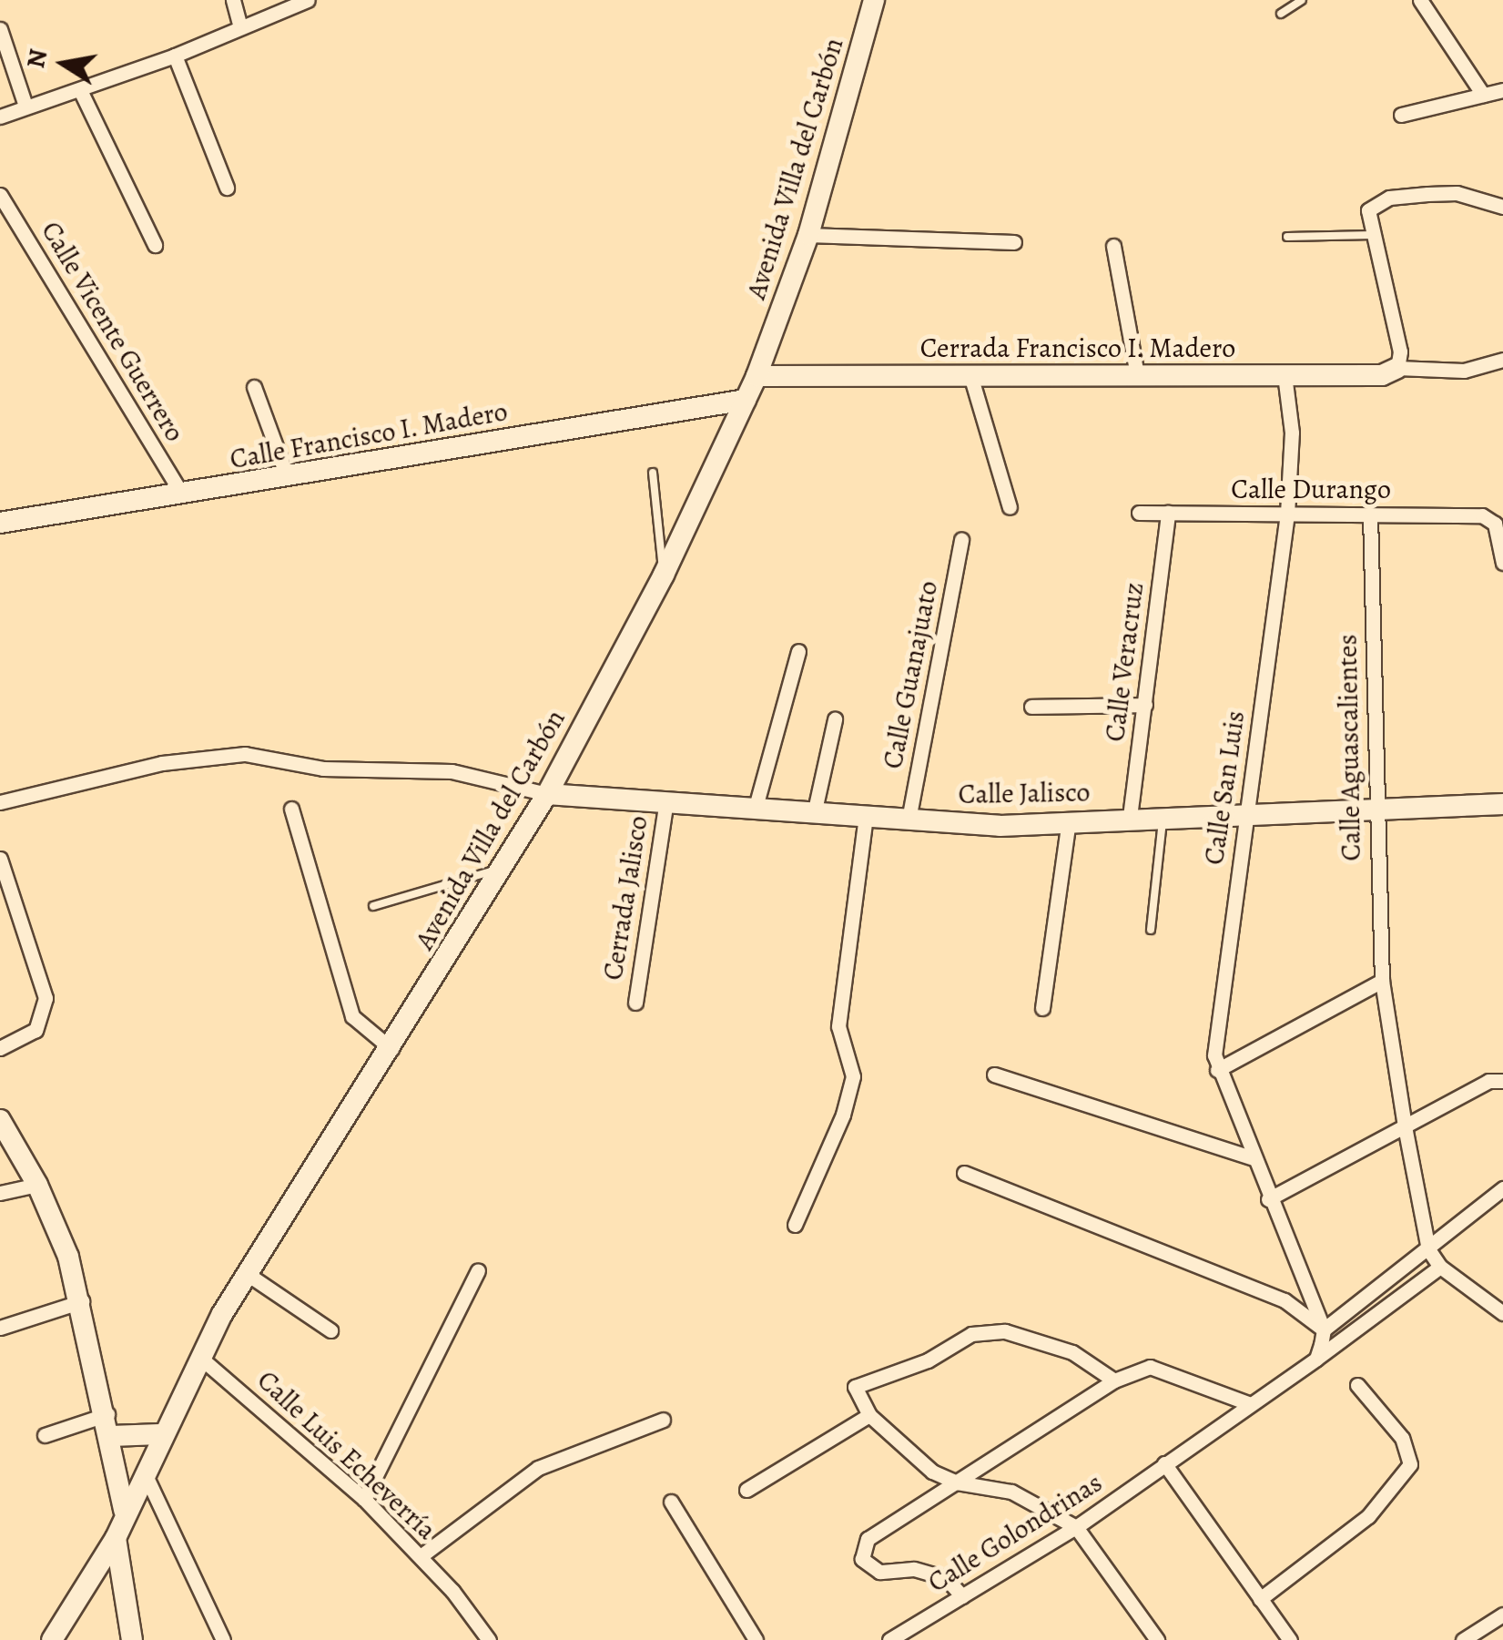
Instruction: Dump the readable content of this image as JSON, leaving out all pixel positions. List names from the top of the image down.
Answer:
{
  "streets": {
    "street": [
      "Avenida Villa del Carbón",
      "Calle Vicente Guerrero",
      "Cerrada Francisco I. Madero",
      "Calle Francisco I. Madero",
      "Calle Durango",
      "Calle Veracruz",
      "Calle Guanajuato",
      "Calle Aguascalientes",
      "Calle San Luis",
      "Calle Jalisco",
      "Cerrada Jalisco",
      "Calle Luis Echeverría",
      "Calle Golondrinas"
    ]
  },
  "crossings": [
    ["Avenida Villa del Carbón", "Cerrada Francisco I. Madero"],
    ["Avenida Villa del Carbón", "Calle Francisco I. Madero"],
    ["Avenida Villa del Carbón", "Calle Jalisco"],
    ["Avenida Villa del Carbón", "Calle Luis Echeverría"],
    ["Calle Vicente Guerrero", "Calle Francisco I. Madero"],
    ["Cerrada Francisco I. Madero", "Calle San Luis"],
    ["Calle Durango", "Calle Veracruz"],
    ["Calle Durango", "Calle Aguascalientes"],
    ["Calle Durango", "Calle San Luis"],
    ["Calle Veracruz", "Calle Jalisco"],
    ["Calle Guanajuato", "Calle Jalisco"],
    ["Calle Aguascalientes", "Calle Jalisco"],
    ["Calle San Luis", "Calle Jalisco"],
    ["Calle Jalisco", "Cerrada Jalisco"]
  ],
  "north": "left"
}
